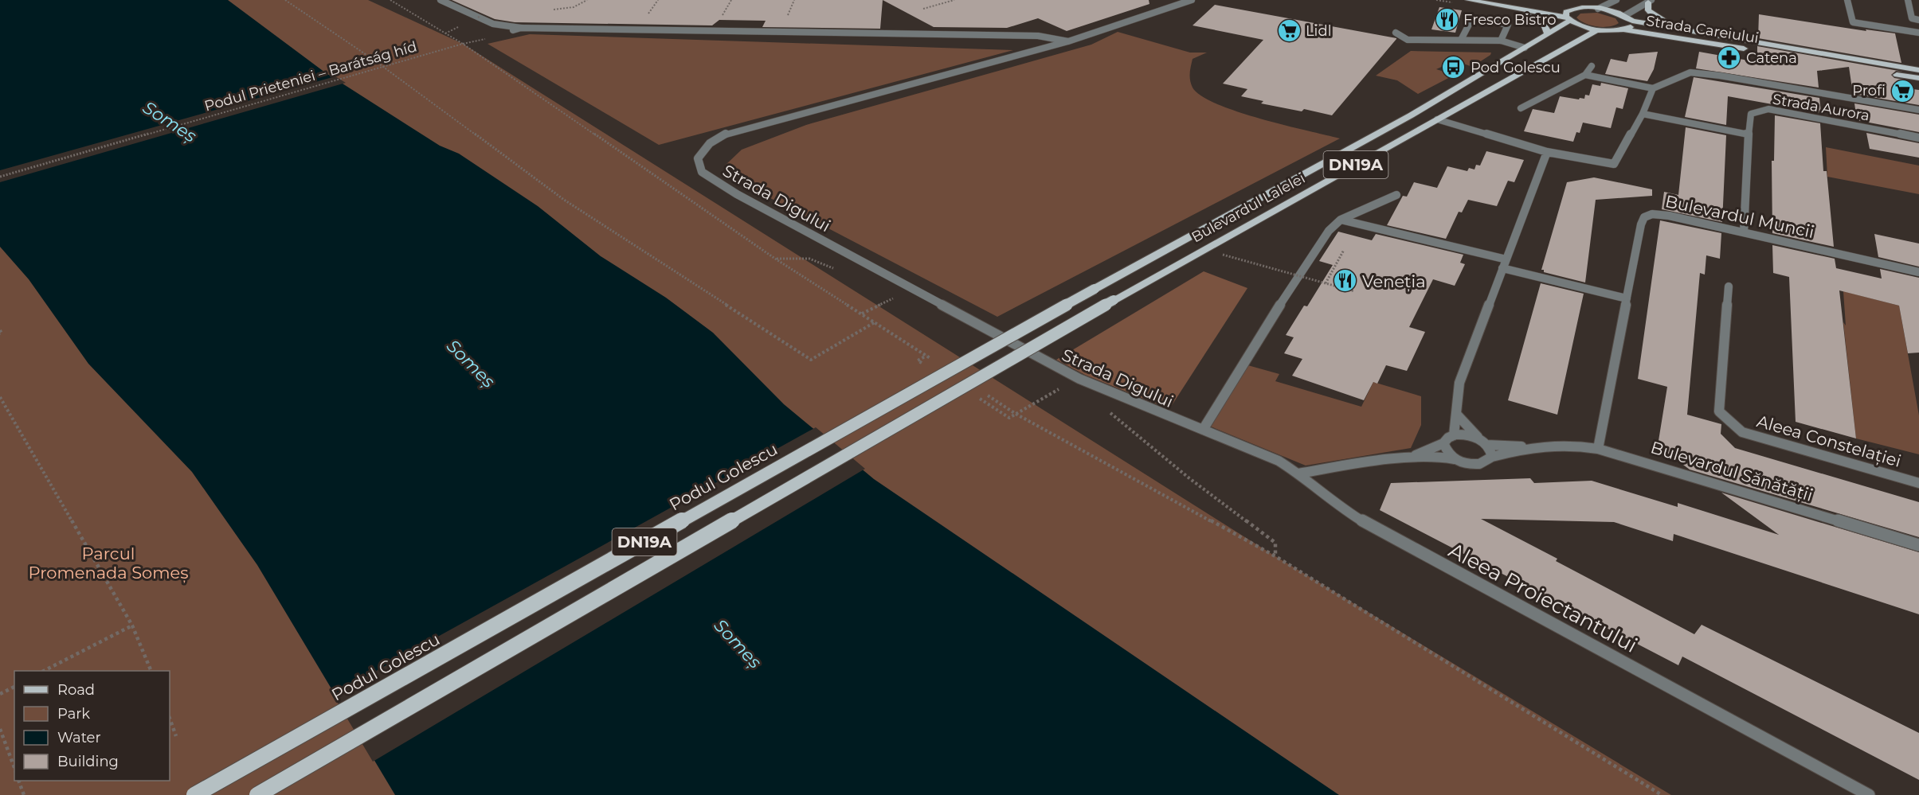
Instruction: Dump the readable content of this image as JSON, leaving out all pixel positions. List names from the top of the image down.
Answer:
{
  "streets": {
    "main road": [
      "Strada Careiului",
      "DN19A",
      "Bulevardul Lalelei",
      "Podul Golescu"
    ],
    "street": [
      "Strada Aurora",
      "Strada Digului",
      "Bulevardul Muncii",
      "Aleea Constelației",
      "Bulevardul Sănătății",
      "Aleea Proiectantului"
    ],
    "path": ["Podul Prieteniei – Barátság híd"]
  },
  "crossings": [
    ["Strada Careiului", "Bulevardul Lalelei"],
    ["Strada Aurora", "Bulevardul Muncii"],
    ["Strada Digului", "Aleea Proiectantului"],
    ["Bulevardul Lalelei", "Podul Golescu"],
    ["Bulevardul Muncii", "Bulevardul Sănătății"]
  ],
  "water": ["Someș"],
  "parks": ["Parcul Promenada Someș"],
  "places": {
    "restaurant": ["Fresco Bistro", "Veneția"],
    "supermarket": ["Lidl", "Profi"],
    "pharmacy": ["Catena"],
    "bus stop": ["Pod Golescu"]
  },
  "legend": [
    "Road",
    "Park",
    "Water",
    "Building"
  ]
}
